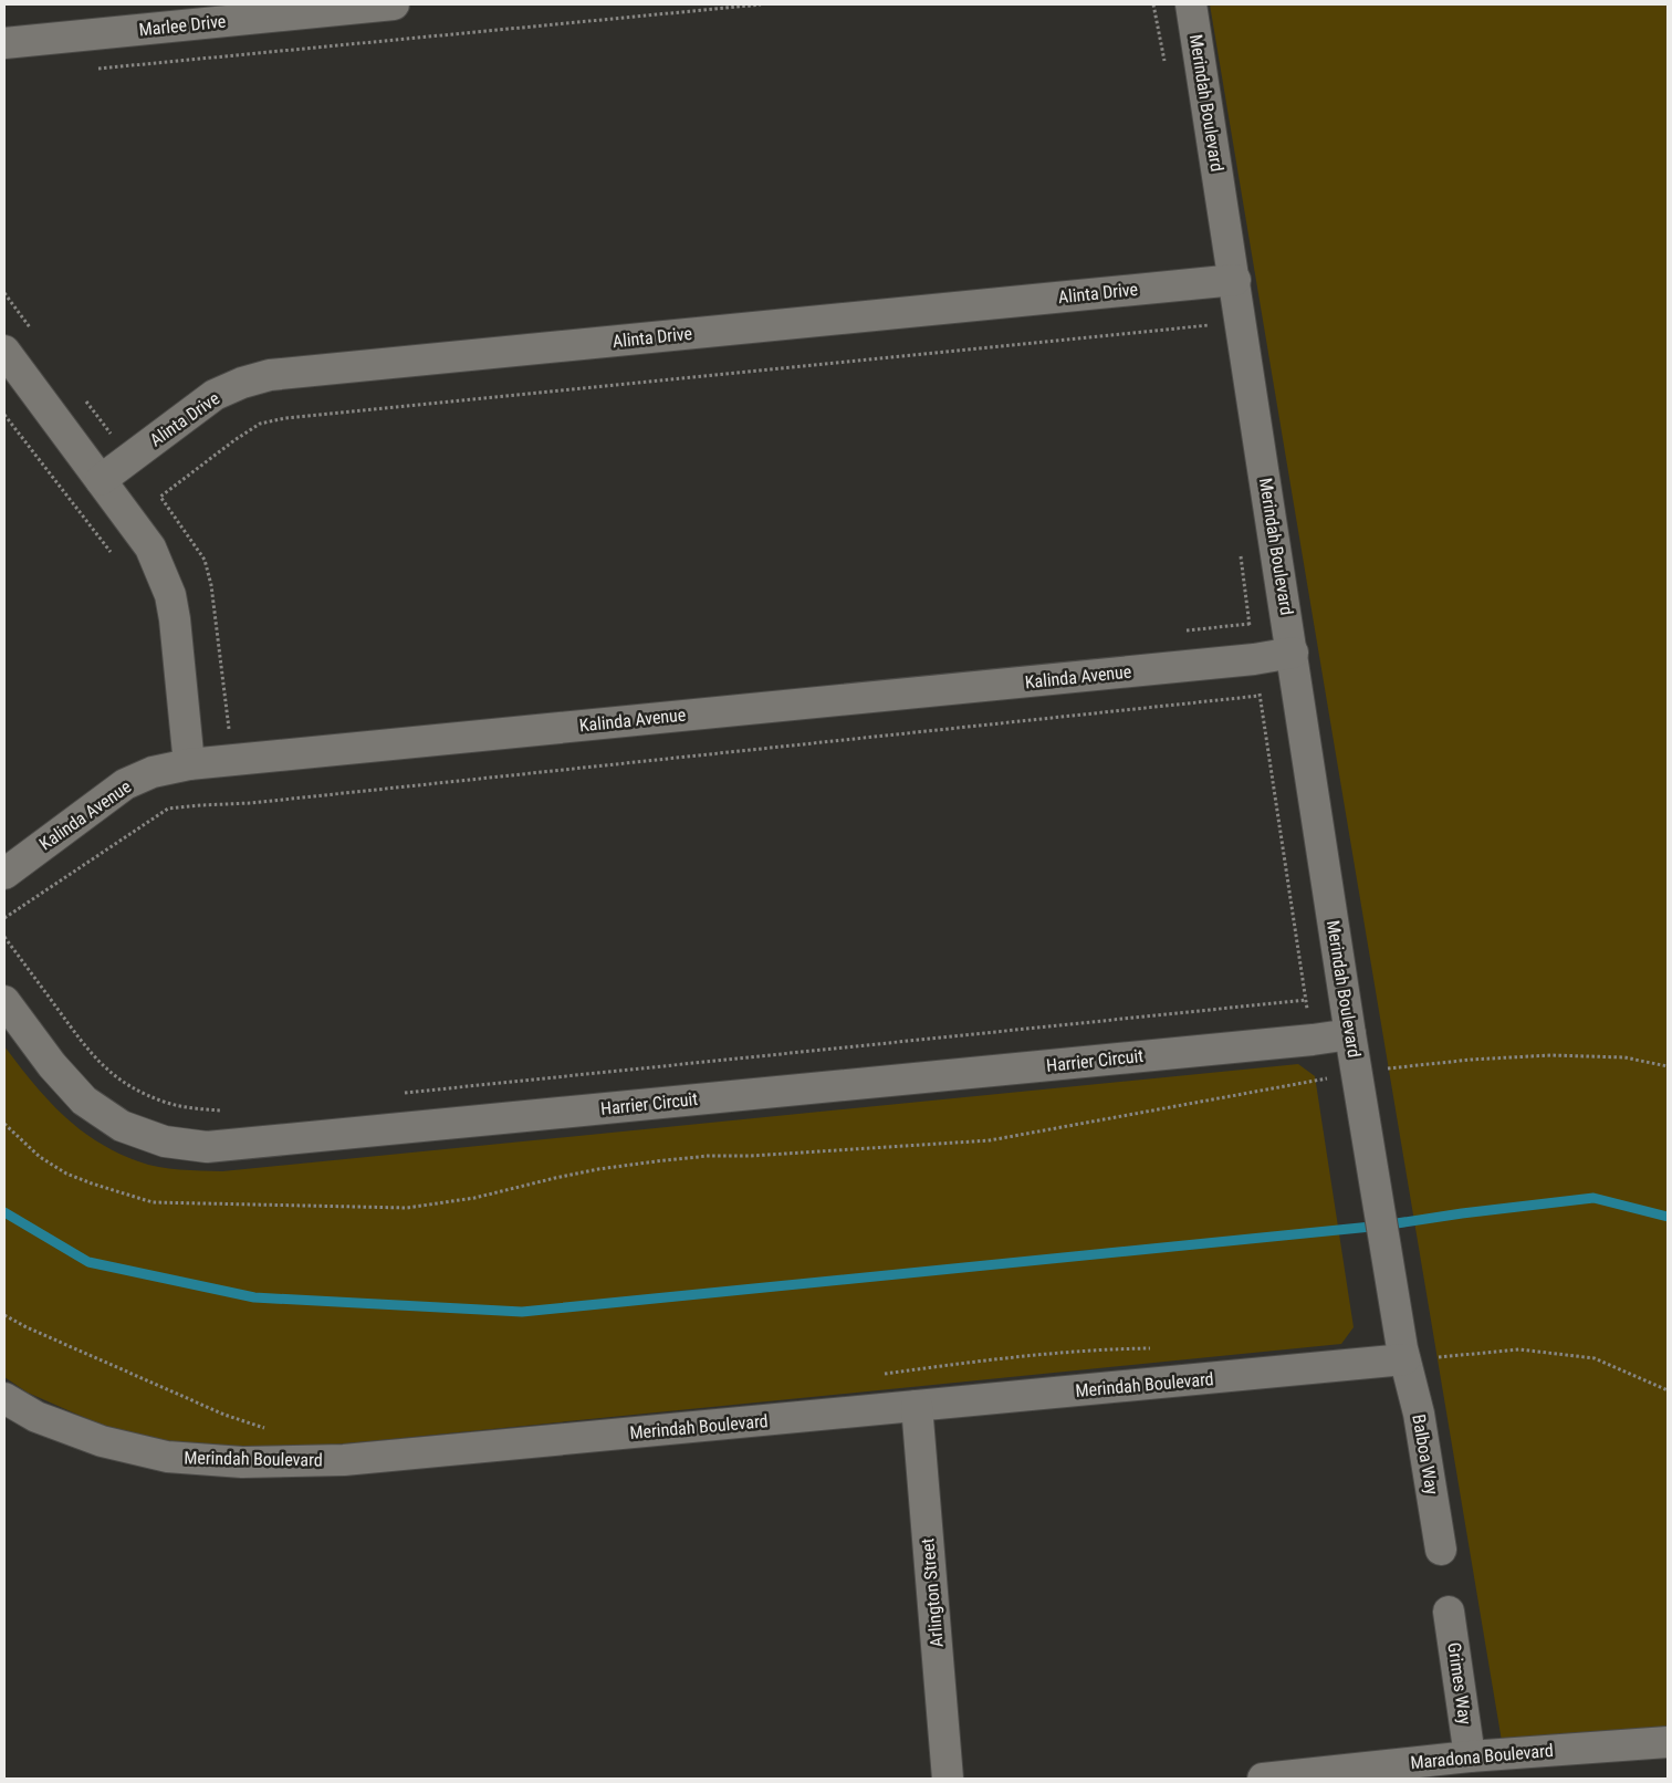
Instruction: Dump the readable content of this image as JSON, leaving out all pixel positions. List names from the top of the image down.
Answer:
{
  "streets": {
    "street": [
      "Marlee Drive",
      "Merindah Boulevard",
      "Alinta Drive",
      "Kalinda Avenue",
      "Harrier Circuit",
      "Balboa Way",
      "Arlington Street",
      "Grimes Way",
      "Maradona Boulevard"
    ]
  },
  "crossings": [
    ["Merindah Boulevard", "Alinta Drive"],
    ["Merindah Boulevard", "Kalinda Avenue"],
    ["Merindah Boulevard", "Harrier Circuit"],
    ["Merindah Boulevard", "Balboa Way"],
    ["Merindah Boulevard", "Arlington Street"],
    ["Grimes Way", "Maradona Boulevard"]
  ]
}
